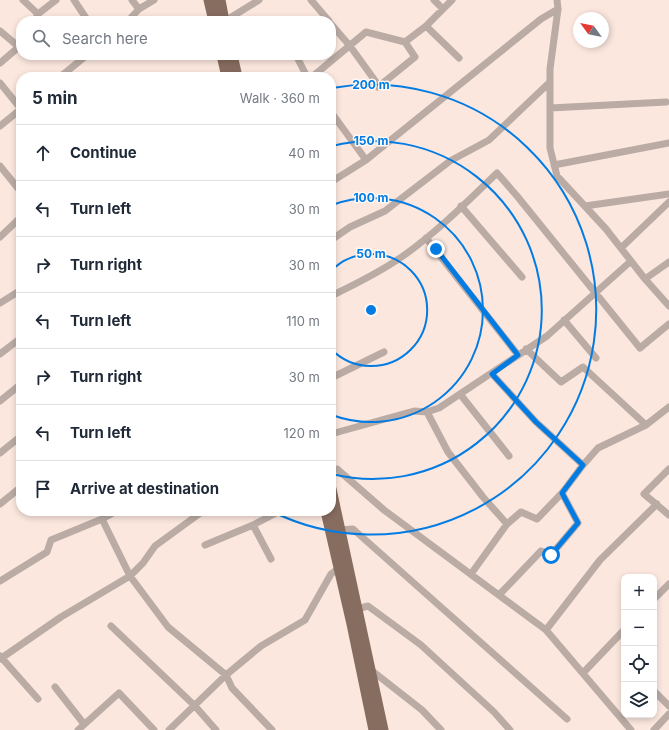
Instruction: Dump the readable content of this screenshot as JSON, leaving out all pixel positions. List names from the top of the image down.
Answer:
{
  "north": "top left",
  "page": {
    "search": "Search here",
    "heading": ["5 min", "Walk · 360 m"],
    "list": [
      ["Continue", "40 m"],
      ["Turn left", "30 m"],
      ["Turn right", "30 m"],
      ["Turn left", "110 m"],
      ["Turn right", "30 m"],
      ["Turn left", "120 m"],
      "Arrive at destination"
    ],
    "map_buttons": ["+", "−"]
  },
  "rings": [
    "200 m",
    "150 m",
    "100 m",
    "50 m"
  ]
}
